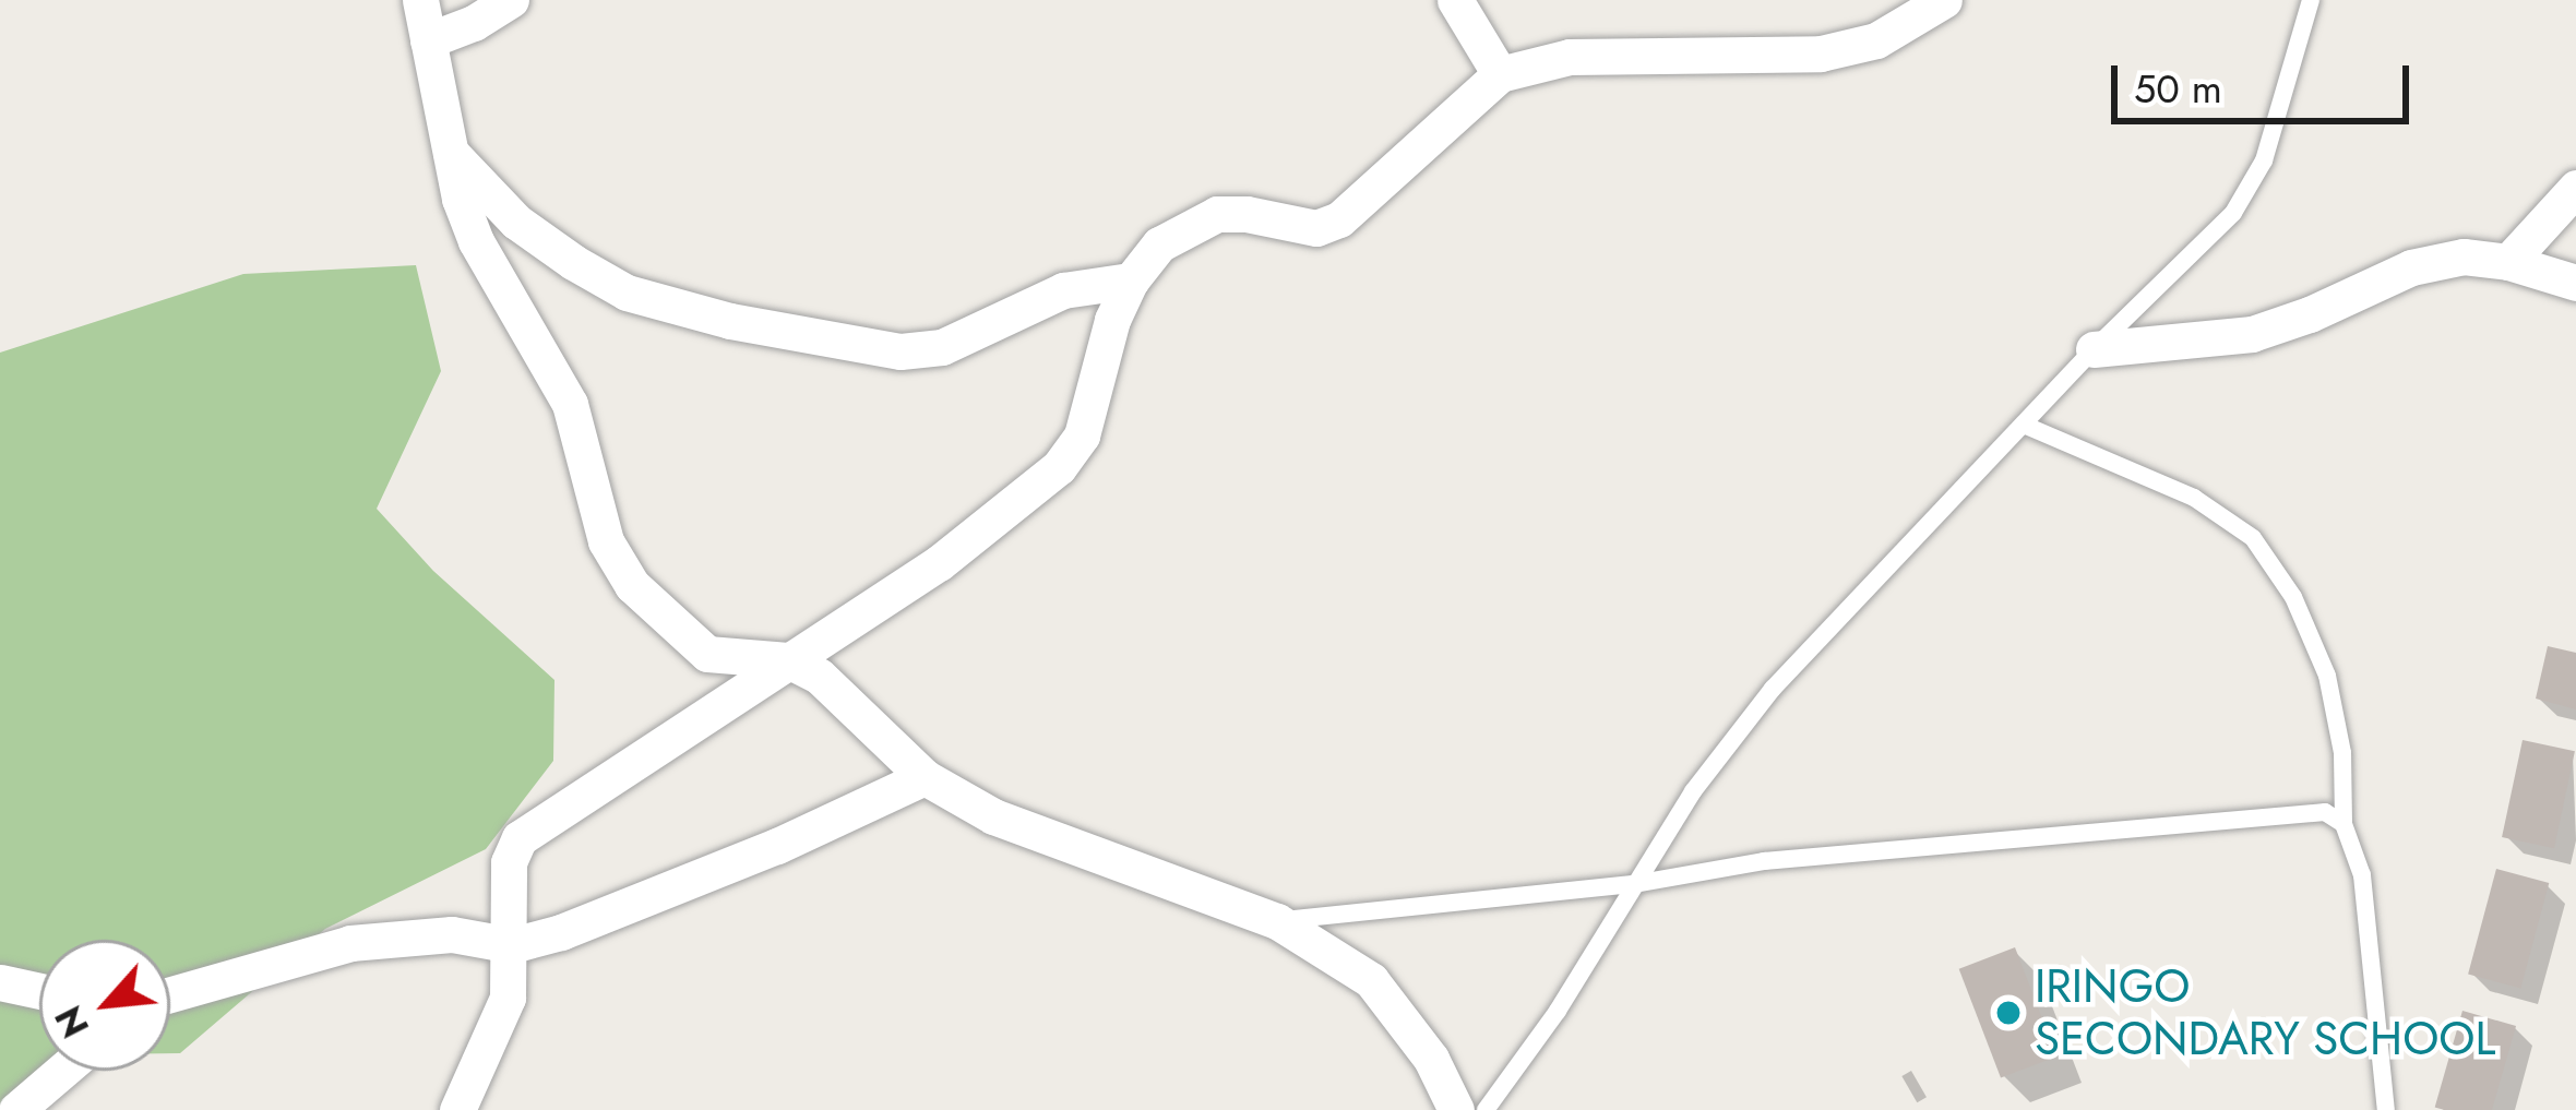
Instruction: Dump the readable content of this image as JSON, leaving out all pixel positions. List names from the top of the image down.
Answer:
{
  "places": ["IRINGO SECONDARY SCHOOL"],
  "scale_bar": "50 m",
  "north": "bottom left"
}
